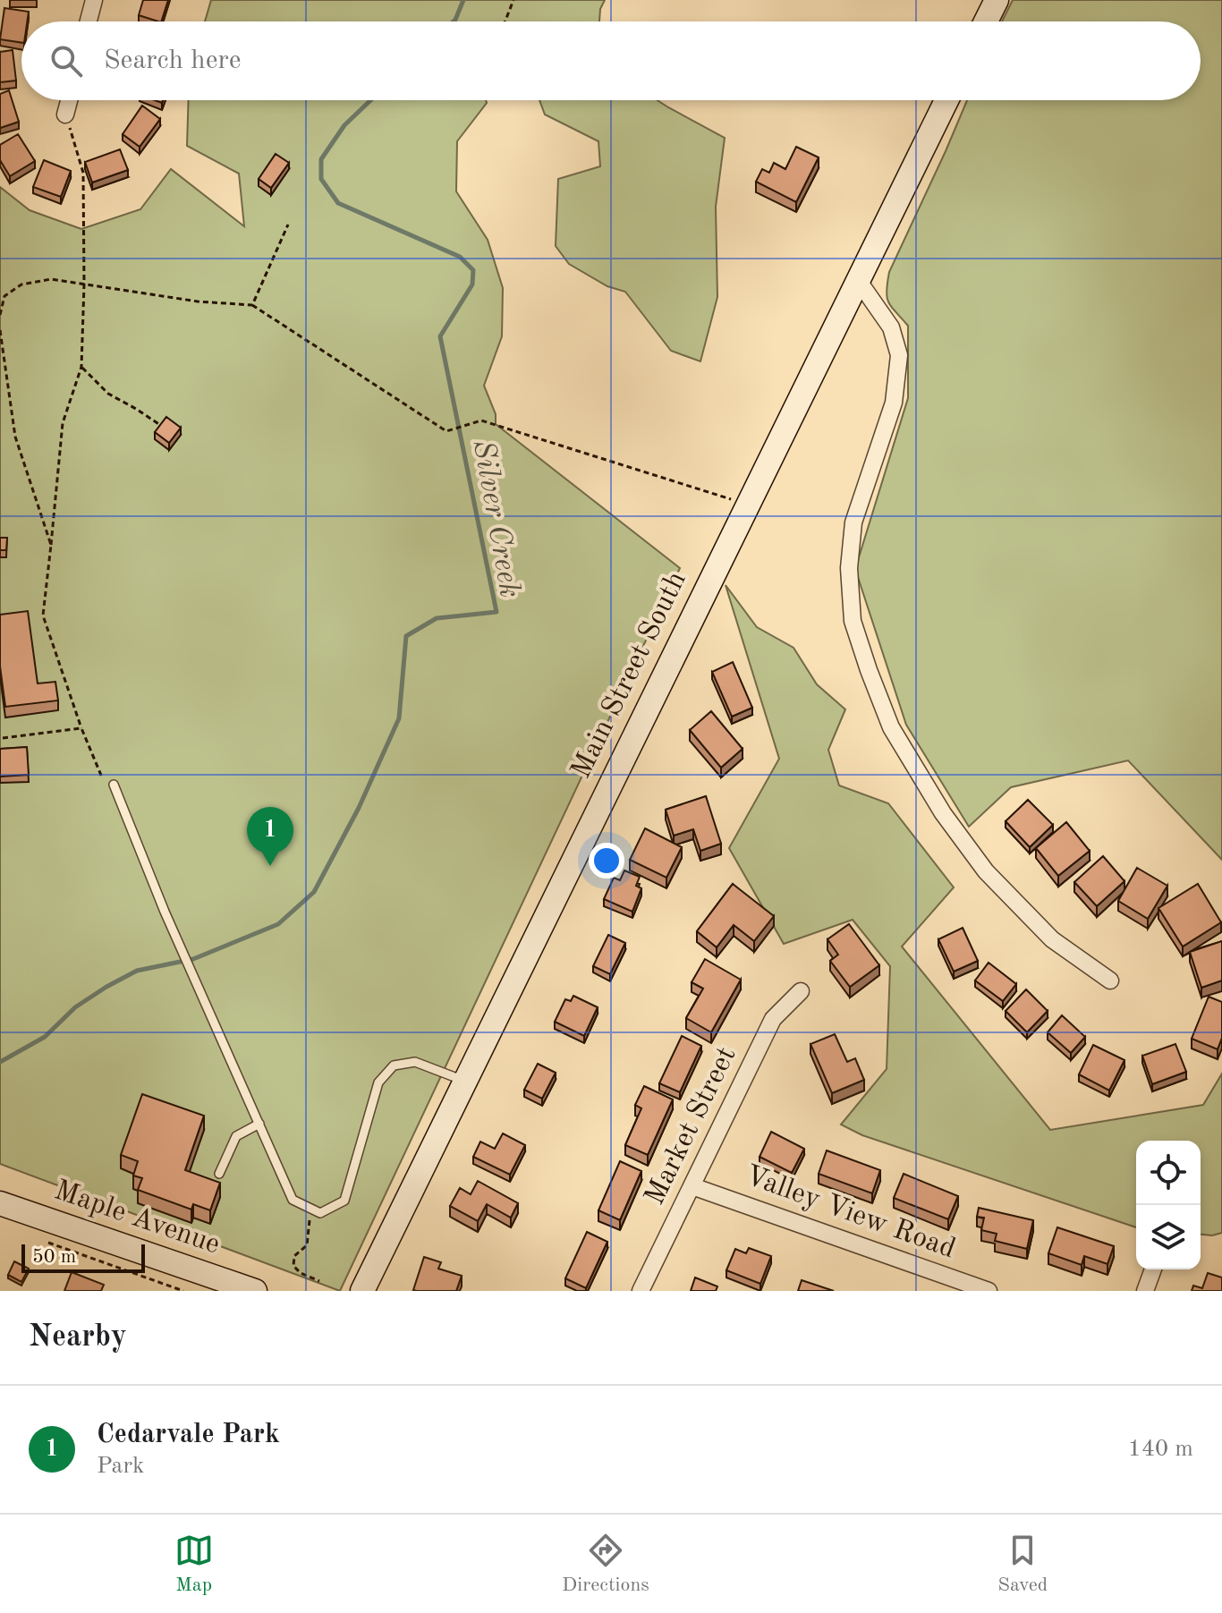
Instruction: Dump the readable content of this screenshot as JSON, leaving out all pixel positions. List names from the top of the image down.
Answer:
{
  "streets": {
    "street": [
      "Main Street South",
      "Market Street",
      "Valley View Road",
      "Maple Avenue"
    ]
  },
  "crossings": [
    ["Market Street", "Valley View Road"]
  ],
  "water": ["Silver Creek"],
  "scale_bar": "50 m",
  "page": {
    "search": "Search here",
    "pins": "1",
    "scale": "50 m",
    "heading": "Nearby",
    "list": [
      {
        "mark": "1",
        "name": "Cedarvale Park",
        "note": "Park",
        "value": "140 m"
      }
    ],
    "nav": ["Map", "Directions", "Saved"]
  }
}
